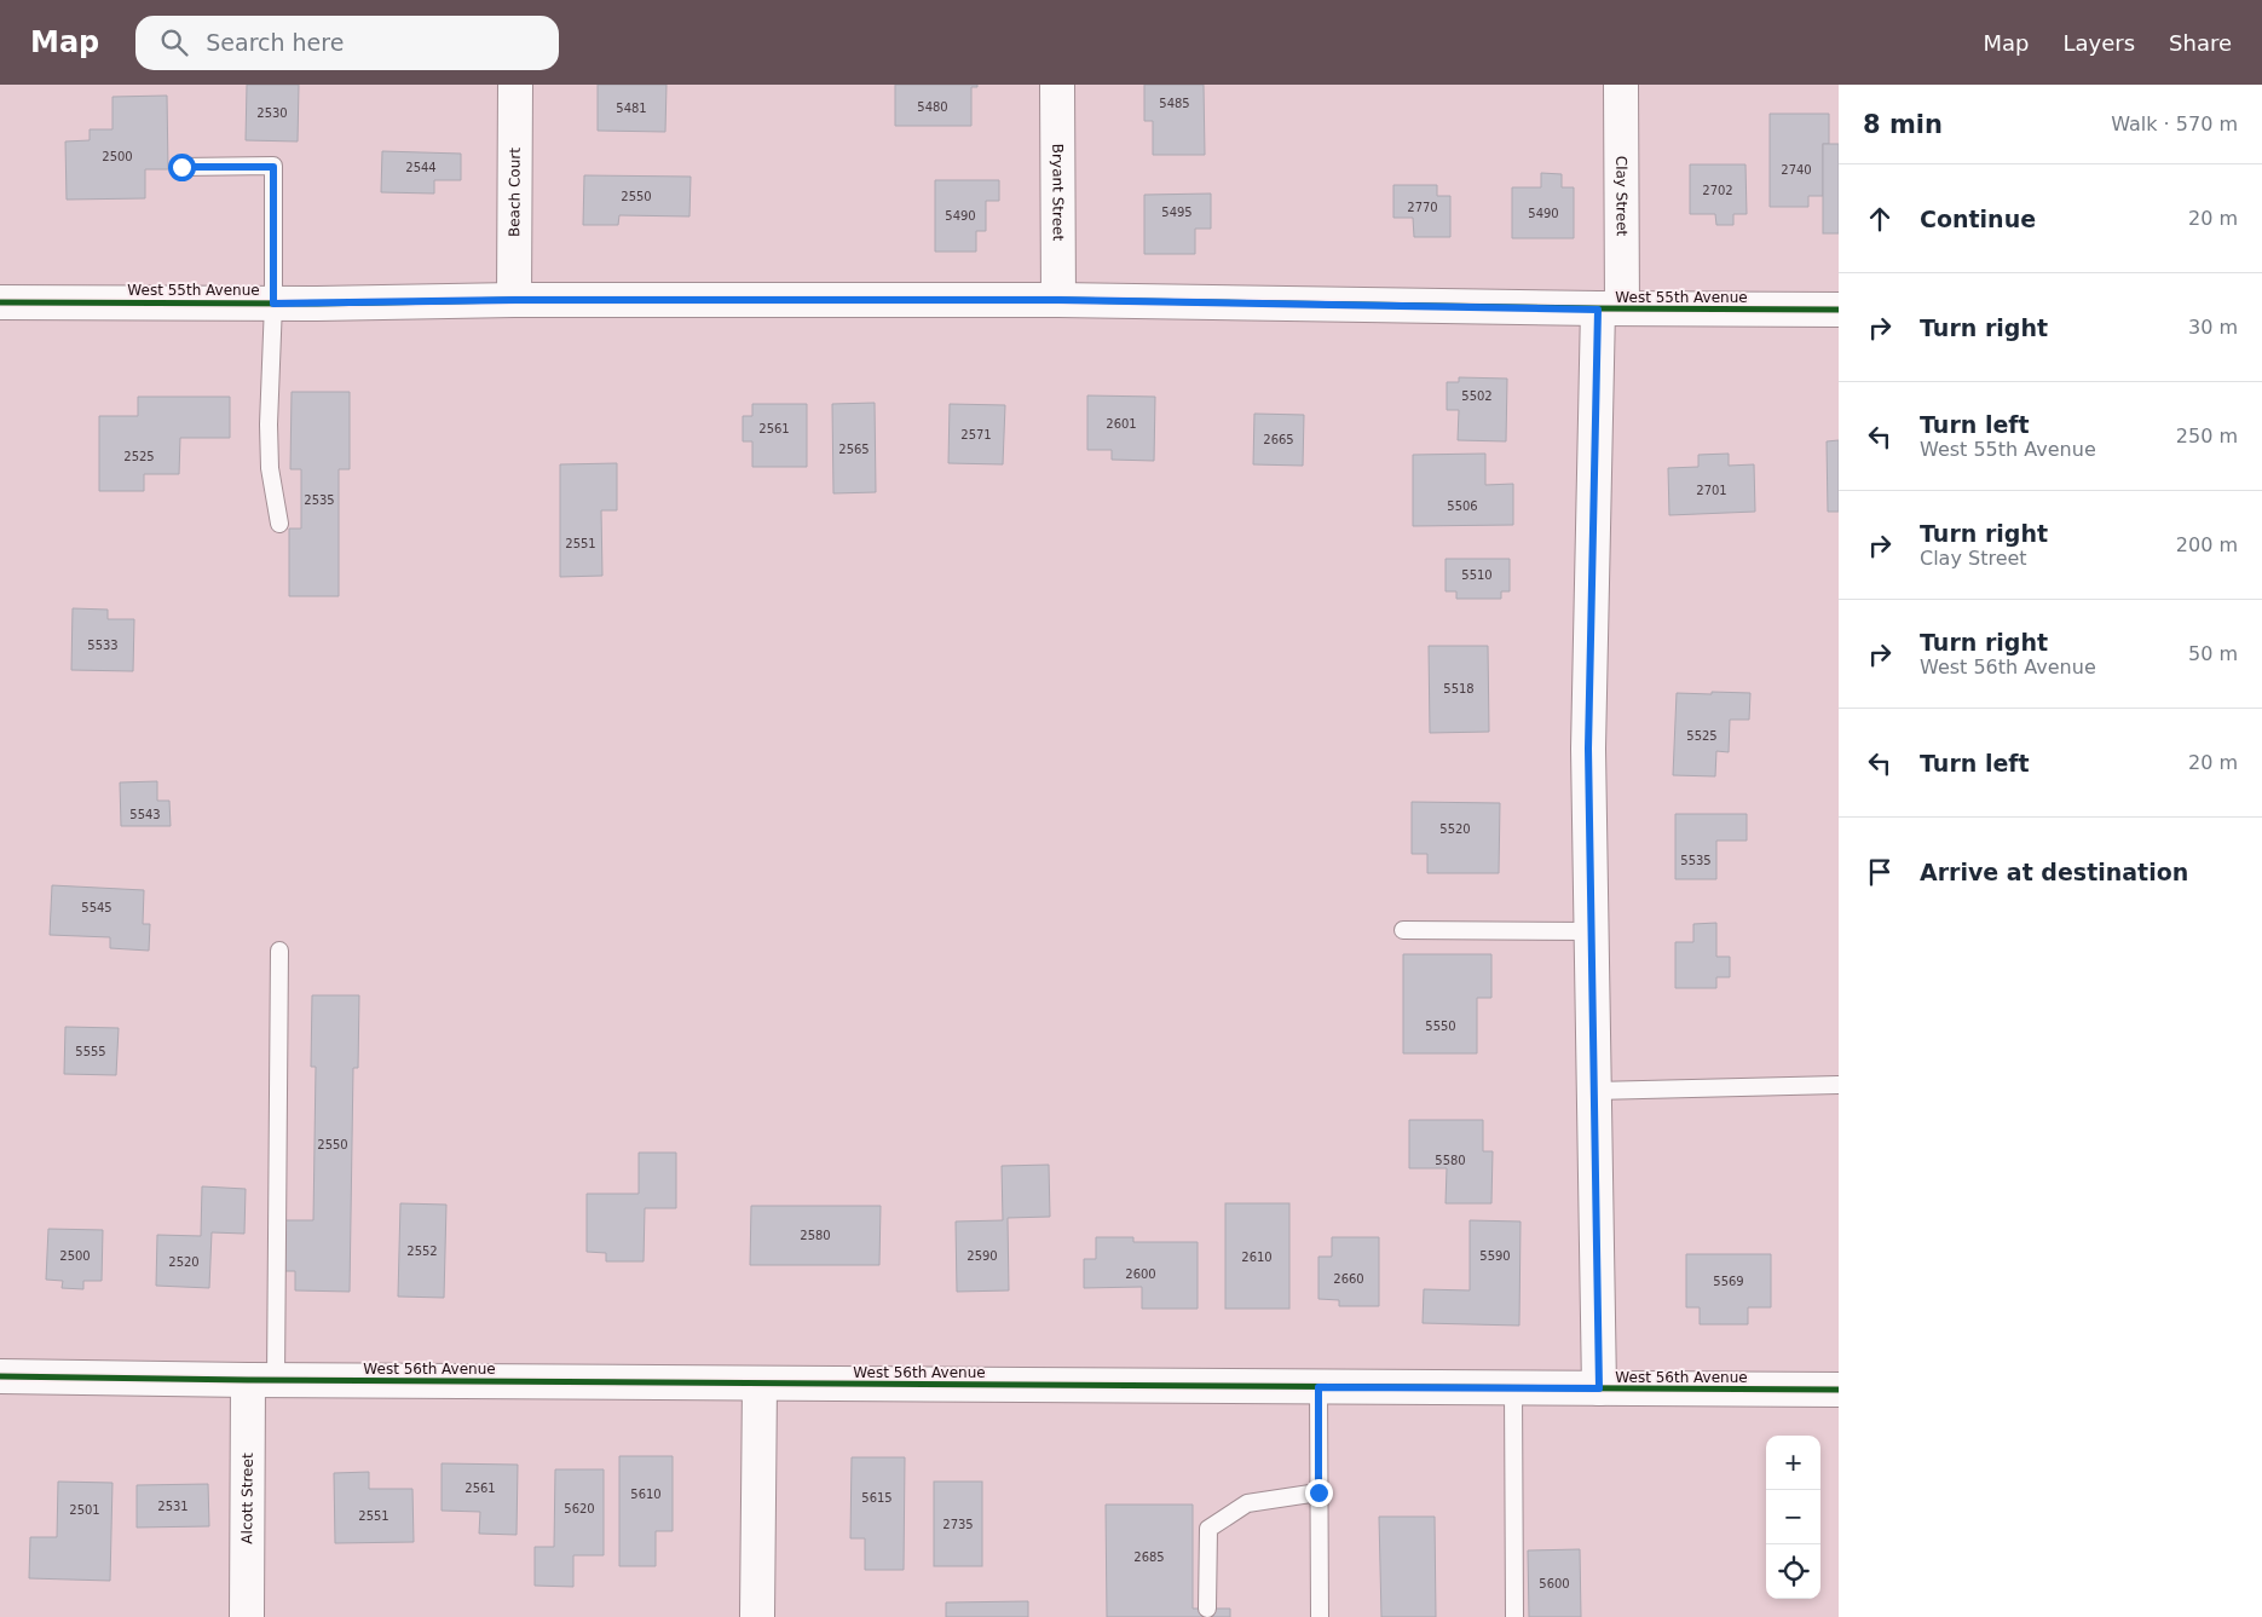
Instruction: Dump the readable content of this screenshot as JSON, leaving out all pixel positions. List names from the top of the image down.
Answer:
{
  "streets": {
    "street": [
      "Beach Court",
      "Bryant Street",
      "Clay Street",
      "West 55th Avenue",
      "West 56th Avenue",
      "Alcott Street"
    ]
  },
  "crossings": [
    ["Beach Court", "West 55th Avenue"],
    ["Bryant Street", "West 55th Avenue"],
    ["Clay Street", "West 55th Avenue"],
    ["Clay Street", "West 56th Avenue"],
    ["West 56th Avenue", "Alcott Street"]
  ],
  "house_numbers": [
    "5485",
    "5480",
    "5481",
    "2530",
    "2500",
    "2544",
    "2740",
    "2702",
    "2550",
    "2770",
    "5495",
    "5490",
    "5490",
    "5502",
    "2601",
    "2561",
    "2571",
    "2665",
    "2565",
    "2525",
    "2701",
    "2535",
    "5506",
    "2551",
    "5510",
    "5533",
    "5518",
    "5525",
    "5543",
    "5520",
    "5535",
    "5545",
    "5550",
    "5555",
    "2550",
    "5580",
    "2580",
    "2552",
    "2500",
    "2590",
    "5590",
    "2610",
    "2520",
    "2600",
    "2660",
    "5569",
    "2561",
    "5610",
    "5615",
    "2531",
    "5620",
    "2501",
    "2551",
    "2735",
    "2685",
    "5600"
  ],
  "page": {
    "header": "Map",
    "search": "Search here",
    "nav": ["Map", "Layers", "Share"],
    "heading": ["8 min", "Walk · 570 m"],
    "list": [
      ["Continue", "20 m"],
      ["Turn right", "30 m"],
      ["Turn left", "West 55th Avenue", "250 m"],
      ["Turn right", "Clay Street", "200 m"],
      ["Turn right", "West 56th Avenue", "50 m"],
      ["Turn left", "20 m"],
      "Arrive at destination"
    ],
    "map_buttons": ["+", "−"]
  }
}
